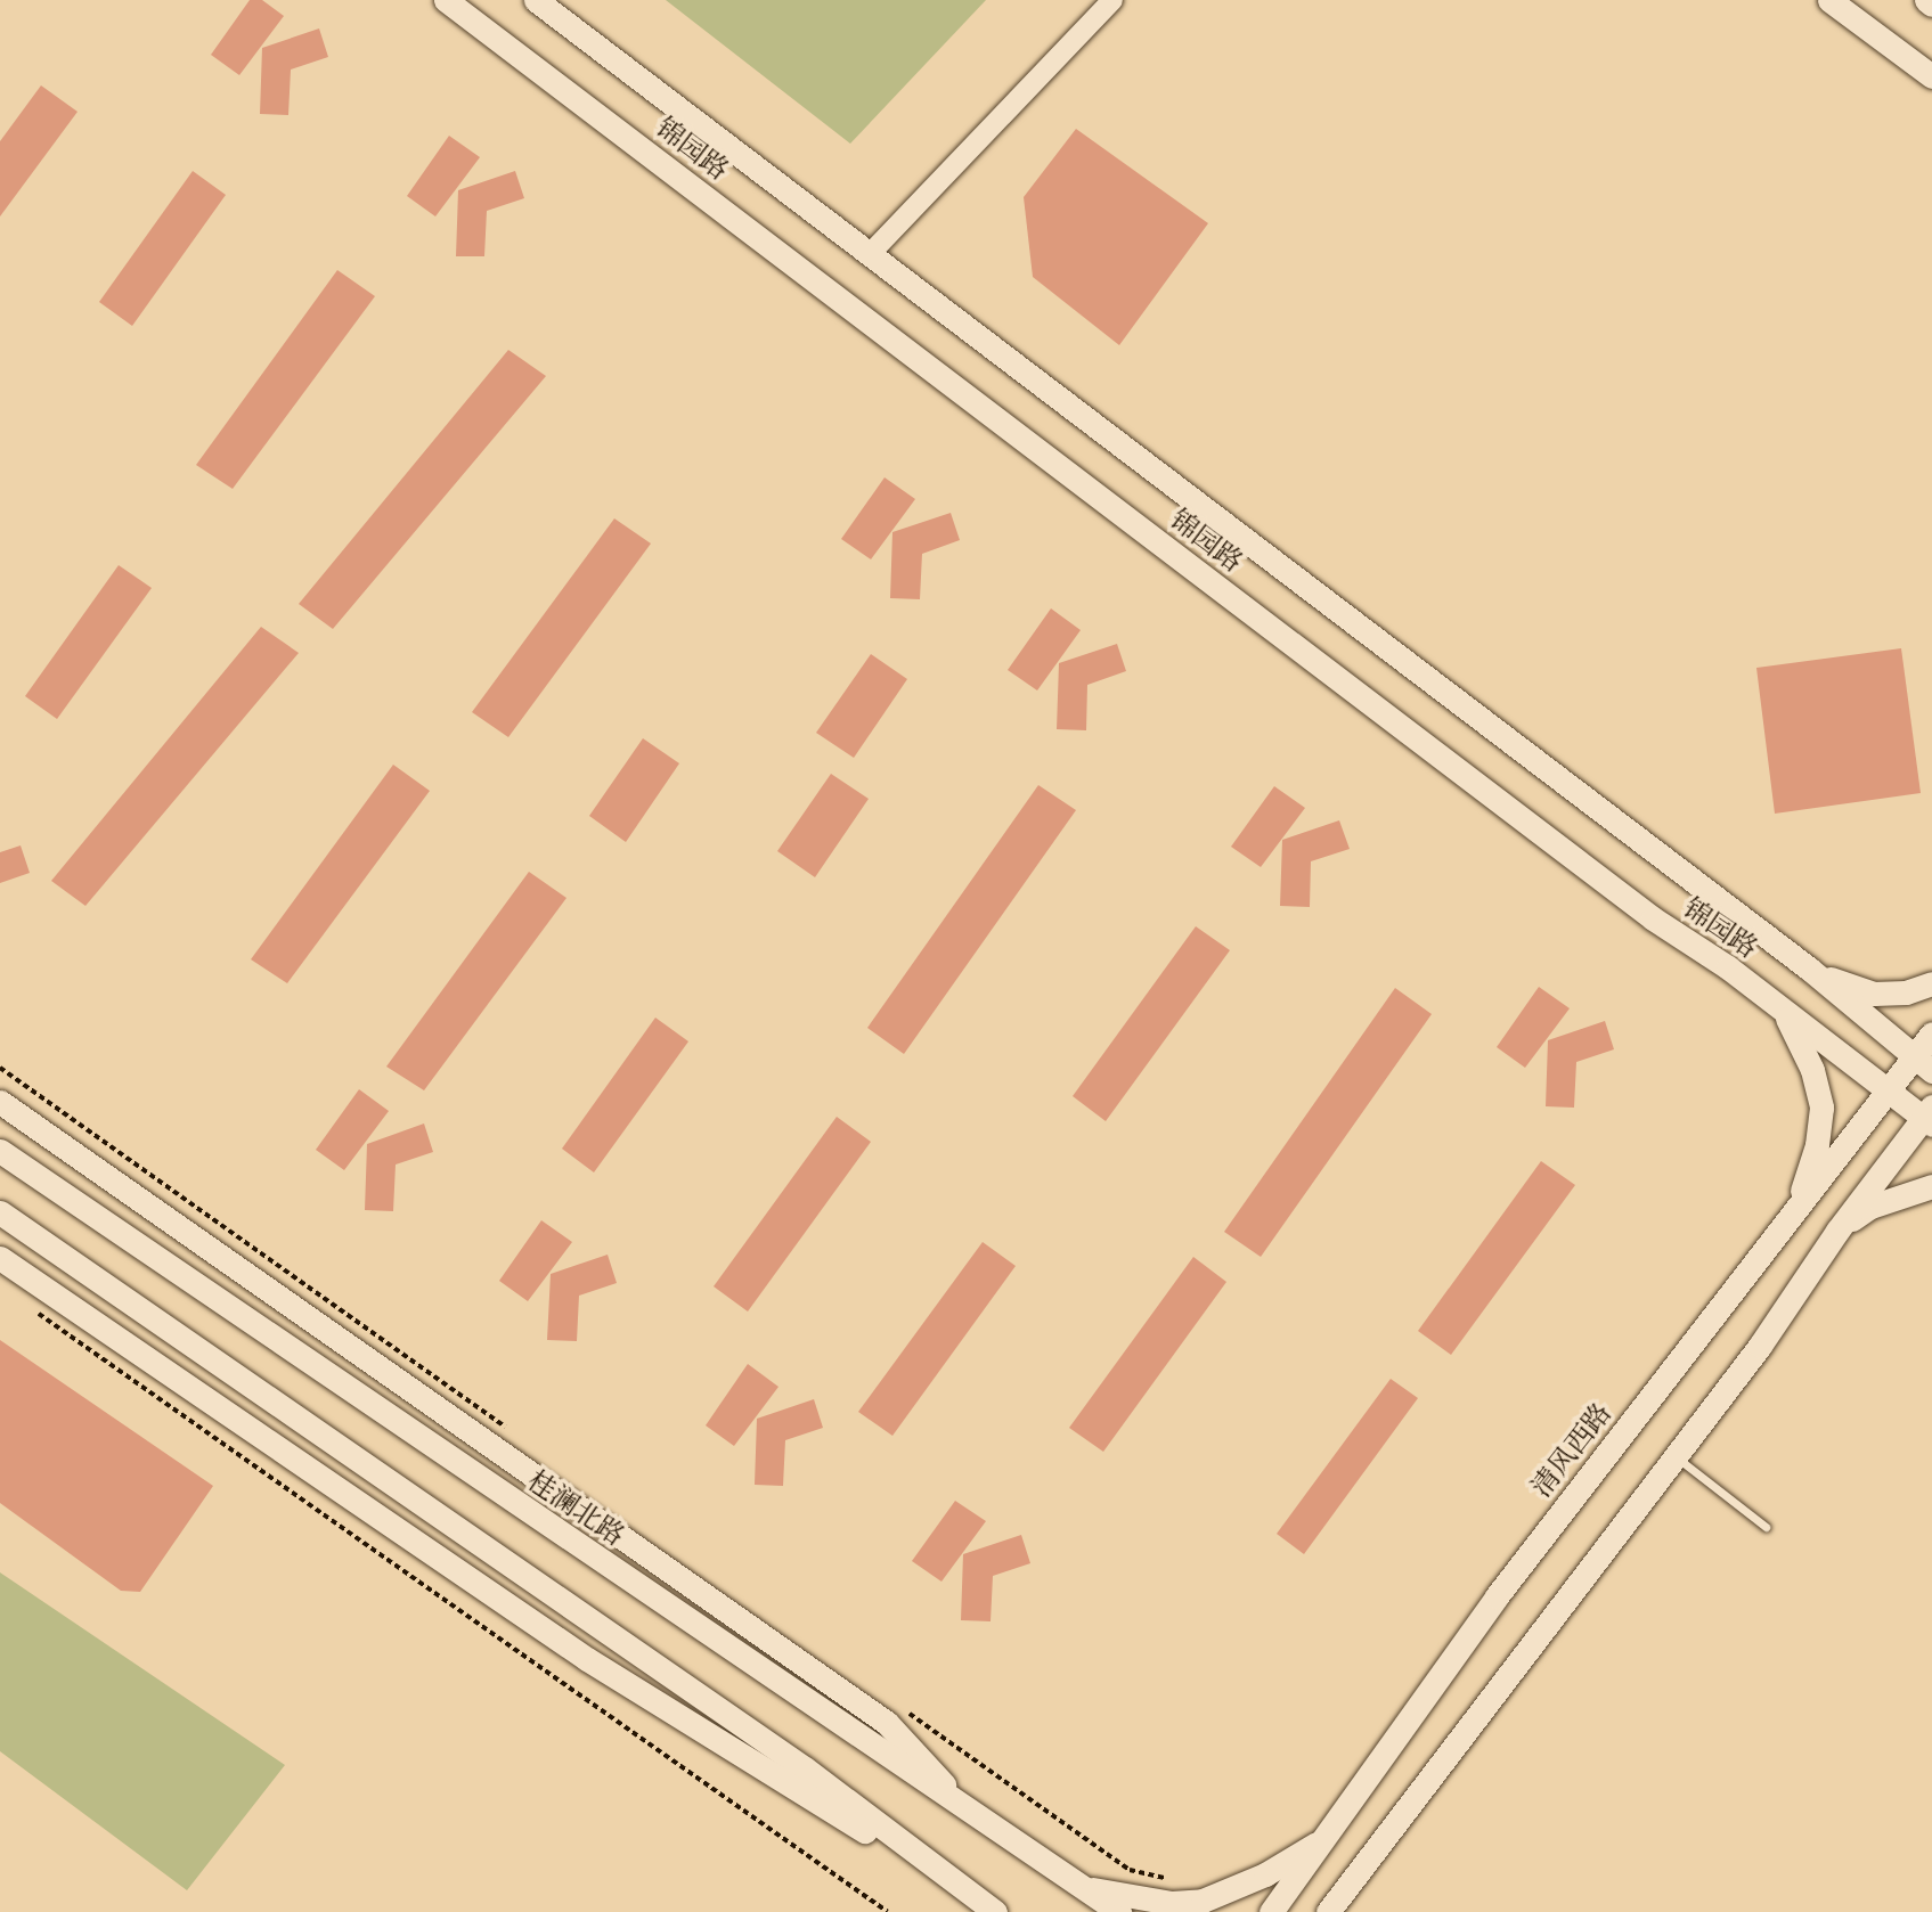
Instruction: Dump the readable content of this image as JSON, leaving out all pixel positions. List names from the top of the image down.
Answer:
{
  "streets": {
    "main road": ["锦园路", "清风西路", "桂澜北路"]
  },
  "crossings": [
    ["锦园路", "清风西路"]
  ]
}
